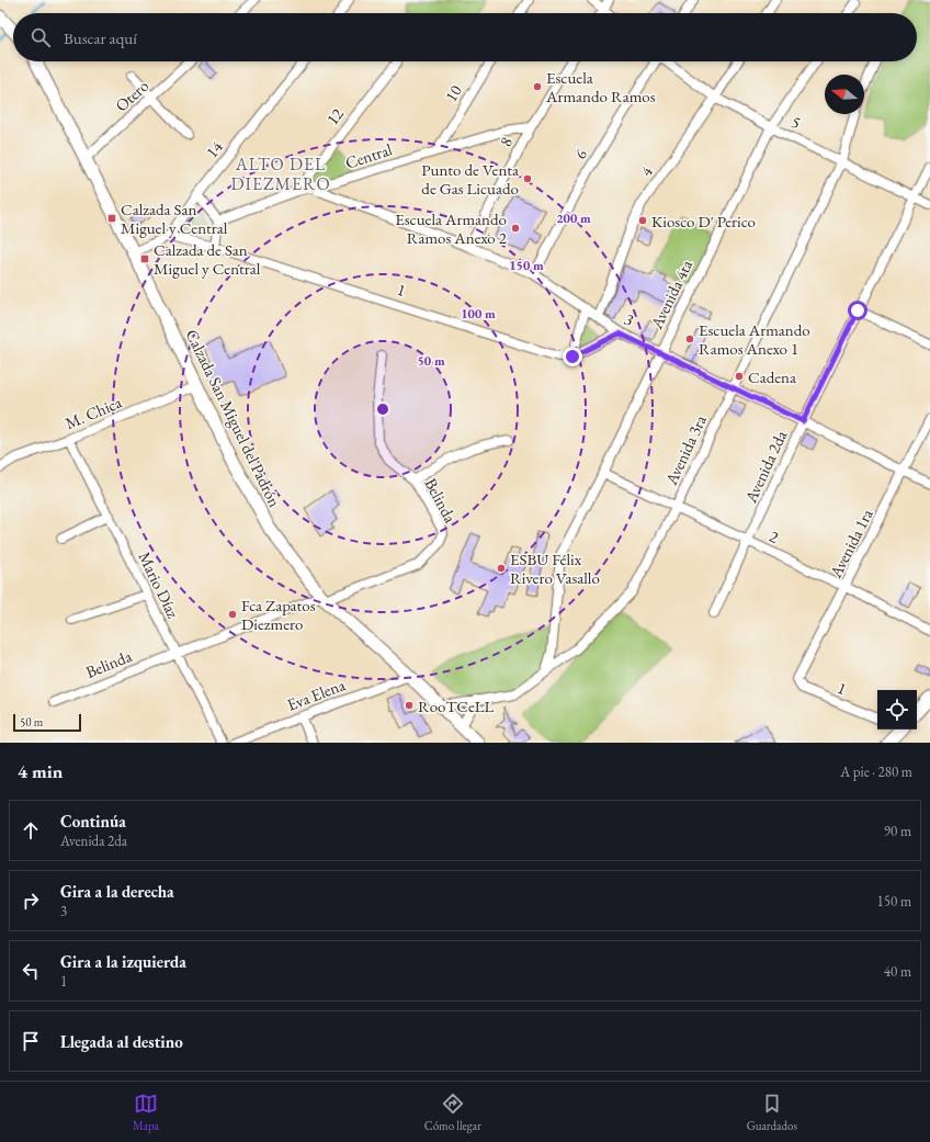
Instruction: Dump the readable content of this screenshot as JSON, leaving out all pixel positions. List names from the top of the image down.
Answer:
{
  "streets": {
    "main road": ["Calzada San Miguel del Padrón"],
    "street": [
      "10",
      "Otero",
      "12",
      "5",
      "8",
      "14",
      "6",
      "Central",
      "4",
      "1",
      "Avenida 4ta",
      "3",
      "M. Chica",
      "Avenida 3ra",
      "Avenida 2da",
      "Belinda",
      "2",
      "Avenida 1ra",
      "Mario Díaz",
      "Eva Elena"
    ]
  },
  "crossings": [
    ["10", "Central"],
    ["Otero", "Calzada San Miguel del Padrón"],
    ["12", "Central"],
    ["5", "4"],
    ["5", "Avenida 4ta"],
    ["5", "Avenida 3ra"],
    ["5", "Avenida 2da"],
    ["8", "Central"],
    ["8", "3"],
    ["14", "1"],
    ["14", "Calzada San Miguel del Padrón"],
    ["6", "3"],
    ["Central", "3"],
    ["4", "3"],
    ["1", "Avenida 1ra"],
    ["Avenida 4ta", "3"],
    ["Avenida 4ta", "Avenida 3ra"],
    ["Avenida 4ta", "2"],
    ["3", "Avenida 3ra"],
    ["3", "Avenida 2da"],
    ["3", "Avenida 1ra"],
    ["M. Chica", "Calzada San Miguel del Padrón"],
    ["M. Chica", "Mario Díaz"],
    ["Calzada San Miguel del Padrón", "Avenida 3ra"],
    ["Calzada San Miguel del Padrón", "Belinda"],
    ["Calzada San Miguel del Padrón", "Eva Elena"],
    ["Avenida 3ra", "2"],
    ["Avenida 2da", "2"],
    ["Belinda", "Mario Díaz"],
    ["2", "Avenida 1ra"]
  ],
  "districts": ["ALTO DEL DIEZMERO"],
  "places": {
    "other": [
      "Escuela Armando Ramos",
      "Punto de Venta de Gas Licuado",
      "Kiosco D' Perico",
      "Escuela Armando Ramos Anexo 2",
      "Escuela Armando Ramos Anexo 1",
      "Cadena",
      "ESBU Félix Rivero Vasallo",
      "Fca Zapatos Diezmero",
      "RooTCeLL"
    ],
    "transit": ["Calzada San Miguel y Central", "Calzada de San Miguel y Central"]
  },
  "scale_bar": "50 m",
  "north": "left",
  "page": {
    "search": "Buscar aquí",
    "scale": "50 m",
    "heading": ["4 min", "A pie · 280 m"],
    "list": [
      ["Continúa", "Avenida 2da", "90 m"],
      ["Gira a la derecha", "3", "150 m"],
      ["Gira a la izquierda", "1", "40 m"],
      "Llegada al destino"
    ],
    "nav": ["Mapa", "Cómo llegar", "Guardados"]
  },
  "rings": [
    "200 m",
    "150 m",
    "100 m",
    "50 m"
  ]
}
